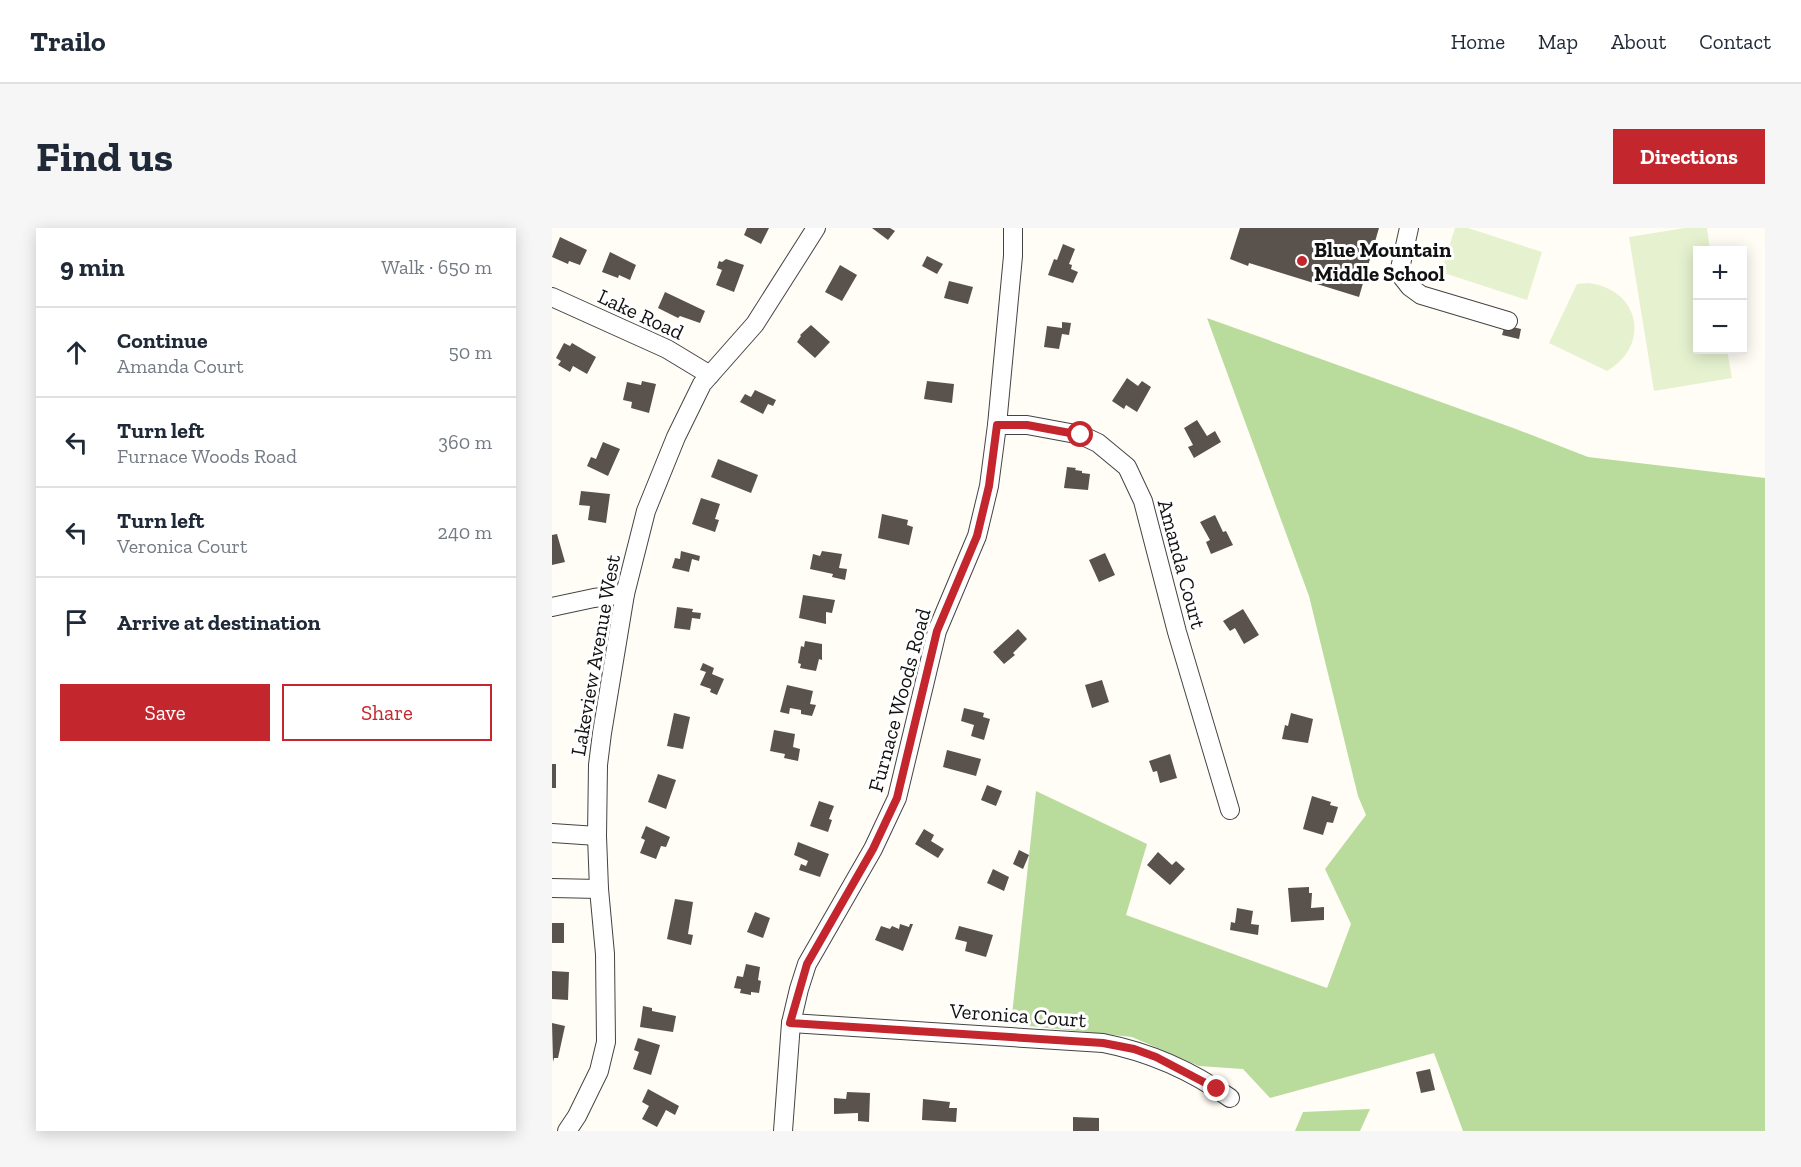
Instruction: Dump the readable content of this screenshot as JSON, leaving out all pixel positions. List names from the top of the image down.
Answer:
{
  "streets": {
    "street": [
      "Lake Road",
      "Amanda Court",
      "Lakeview Avenue West",
      "Furnace Woods Road",
      "Veronica Court"
    ]
  },
  "crossings": [
    ["Lake Road", "Lakeview Avenue West"],
    ["Amanda Court", "Furnace Woods Road"],
    ["Furnace Woods Road", "Veronica Court"]
  ],
  "places": ["Blue Mountain Middle School"],
  "page": {
    "header": "Trailo",
    "nav": [
      "Home",
      "Map",
      "About",
      "Contact"
    ],
    "buttons": [
      "Directions",
      ["Save", "Share"]
    ],
    "title": "Find us",
    "heading": ["9 min", "Walk · 650 m"],
    "map_buttons": ["+", "−"],
    "list": [
      ["Continue", "Amanda Court", "50 m"],
      ["Turn left", "Furnace Woods Road", "360 m"],
      ["Turn left", "Veronica Court", "240 m"],
      "Arrive at destination"
    ]
  }
}
